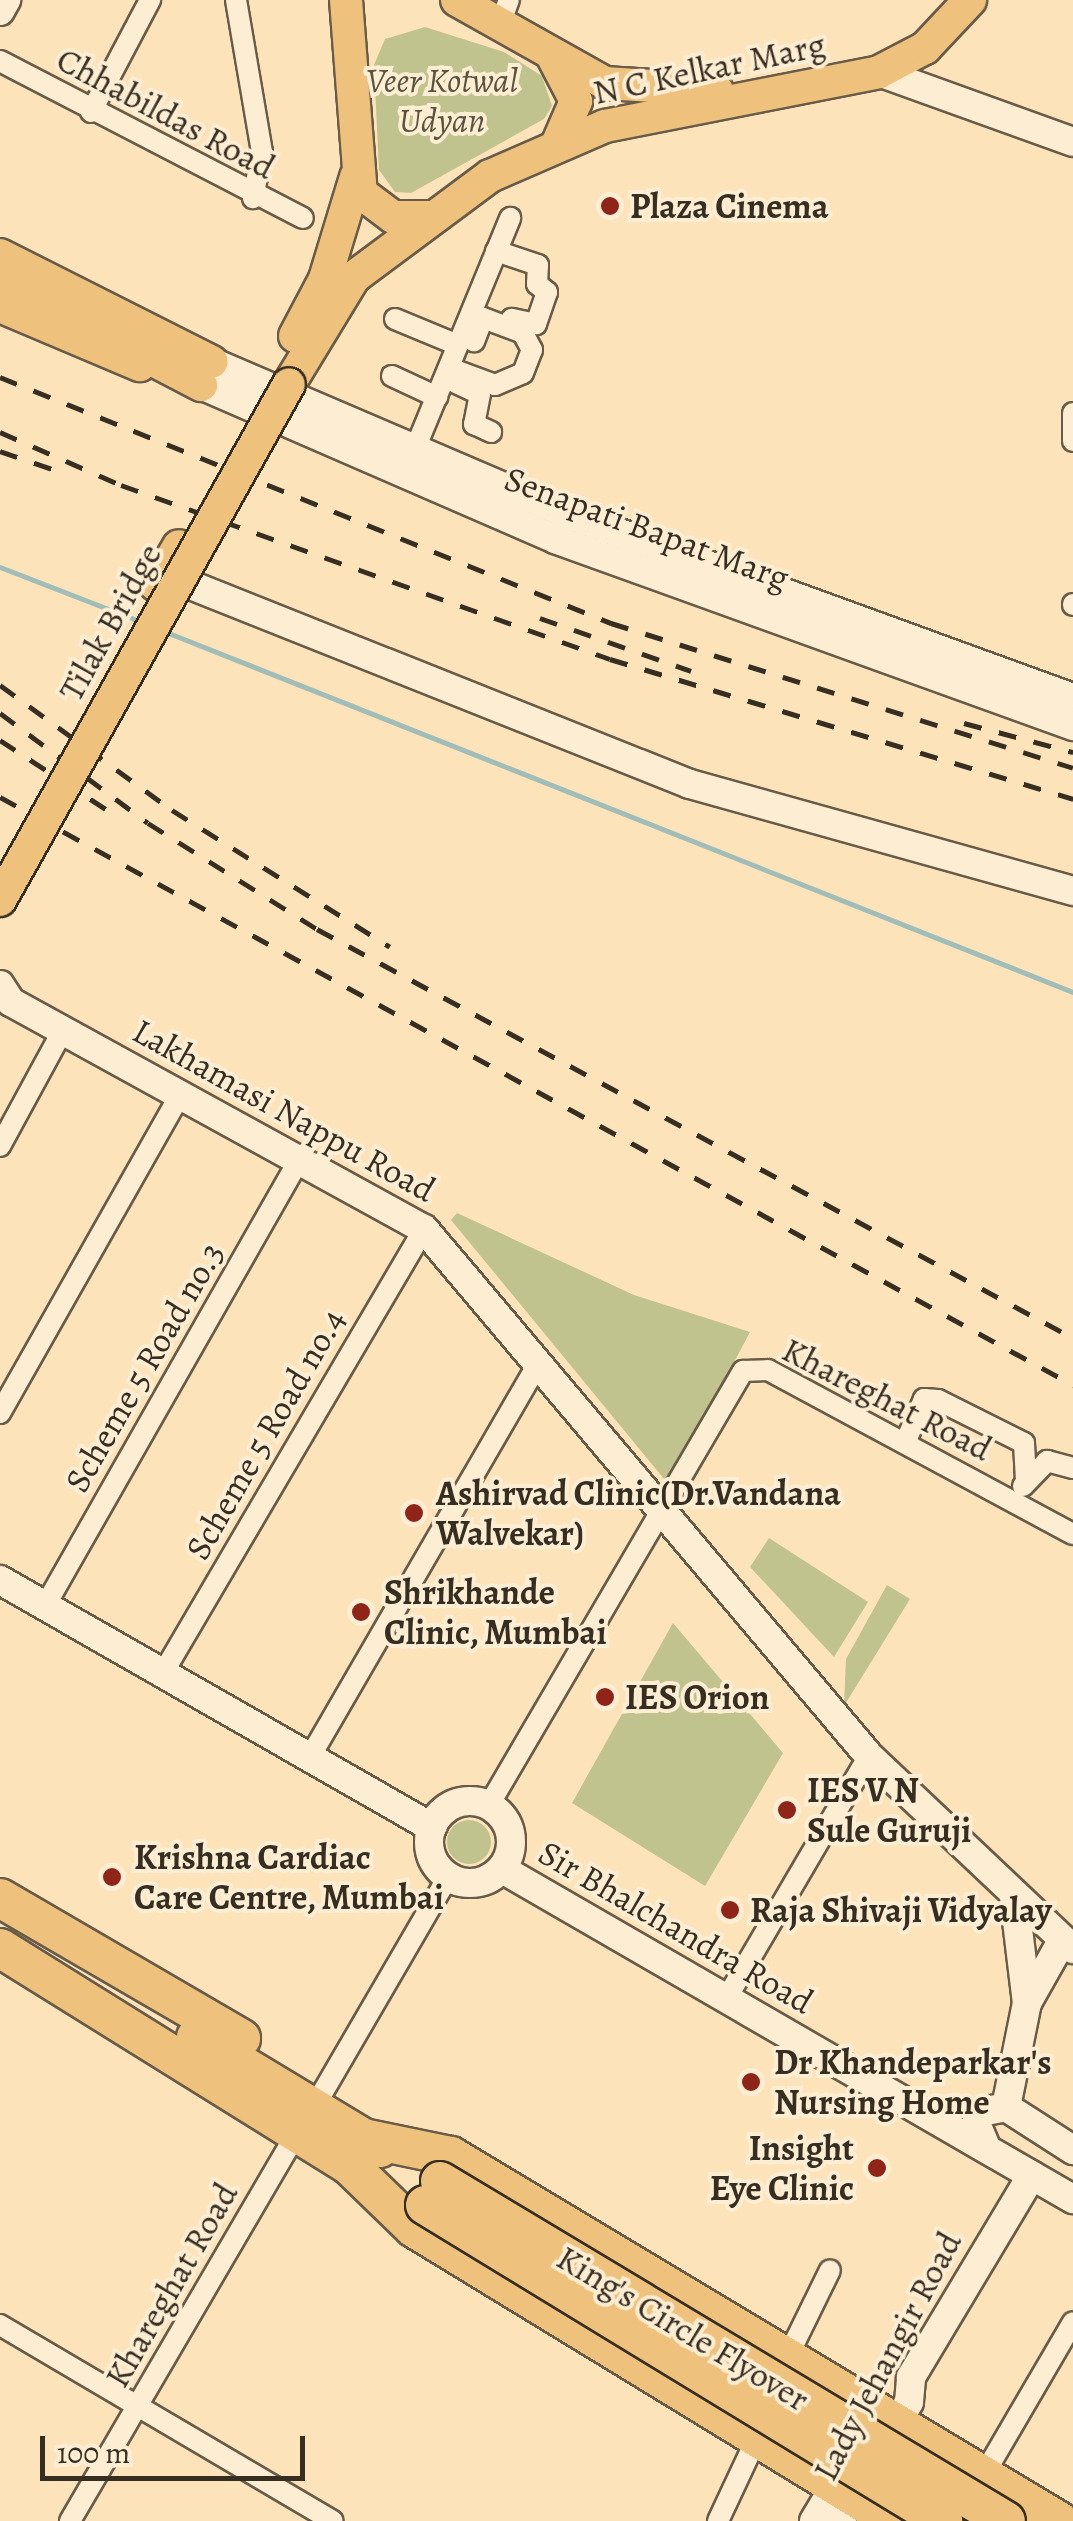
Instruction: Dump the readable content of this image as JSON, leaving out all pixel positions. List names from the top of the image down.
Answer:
{
  "streets": {
    "highway": ["King's Circle Flyover"],
    "main road": ["N C Kelkar Marg", "Tilak Bridge"],
    "street": [
      "Chhabildas Road",
      "Senapati Bapat Marg",
      "Lakhamasi Nappu Road",
      "Scheme 5 Road no.3",
      "Khareghat Road",
      "Scheme 5 Road no.4",
      "Sir Bhalchandra Road",
      "Lady Jehangir Road"
    ]
  },
  "crossings": [
    ["N C Kelkar Marg", "Tilak Bridge"],
    ["Lakhamasi Nappu Road", "Scheme 5 Road no.3"],
    ["Lakhamasi Nappu Road", "Khareghat Road"],
    ["Lakhamasi Nappu Road", "Scheme 5 Road no.4"],
    ["Khareghat Road", "Sir Bhalchandra Road"],
    ["Sir Bhalchandra Road", "Lady Jehangir Road"]
  ],
  "parks": ["Veer Kotwal Udyan"],
  "places": [
    "Plaza Cinema",
    "Ashirvad Clinic(Dr.Vandana Walvekar)",
    "Shrikhande Clinic, Mumbai",
    "IES Orion",
    "IES V N Sule Guruji",
    "Krishna Cardiac Care Centre, Mumbai",
    "Raja Shivaji Vidyalay",
    "Dr Khandeparkar's Nursing Home",
    "Insight Eye Clinic"
  ],
  "scale_bar": "100 m"
}
